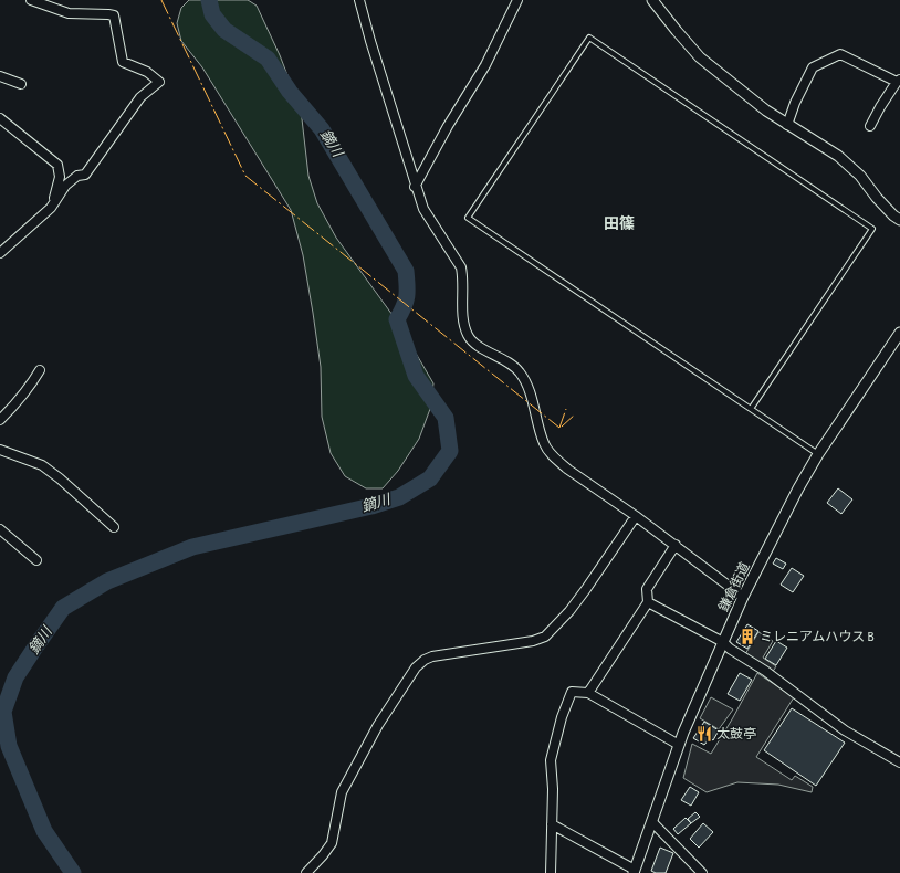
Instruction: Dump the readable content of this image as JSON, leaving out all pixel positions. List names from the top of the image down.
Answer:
{
  "streets": {
    "street": ["鎌倉街道"]
  },
  "districts": ["田篠"],
  "water": ["鏑川"],
  "places": {
    "building": ["ミレニアムハウス B"],
    "restaurant": ["太鼓亭"]
  }
}
